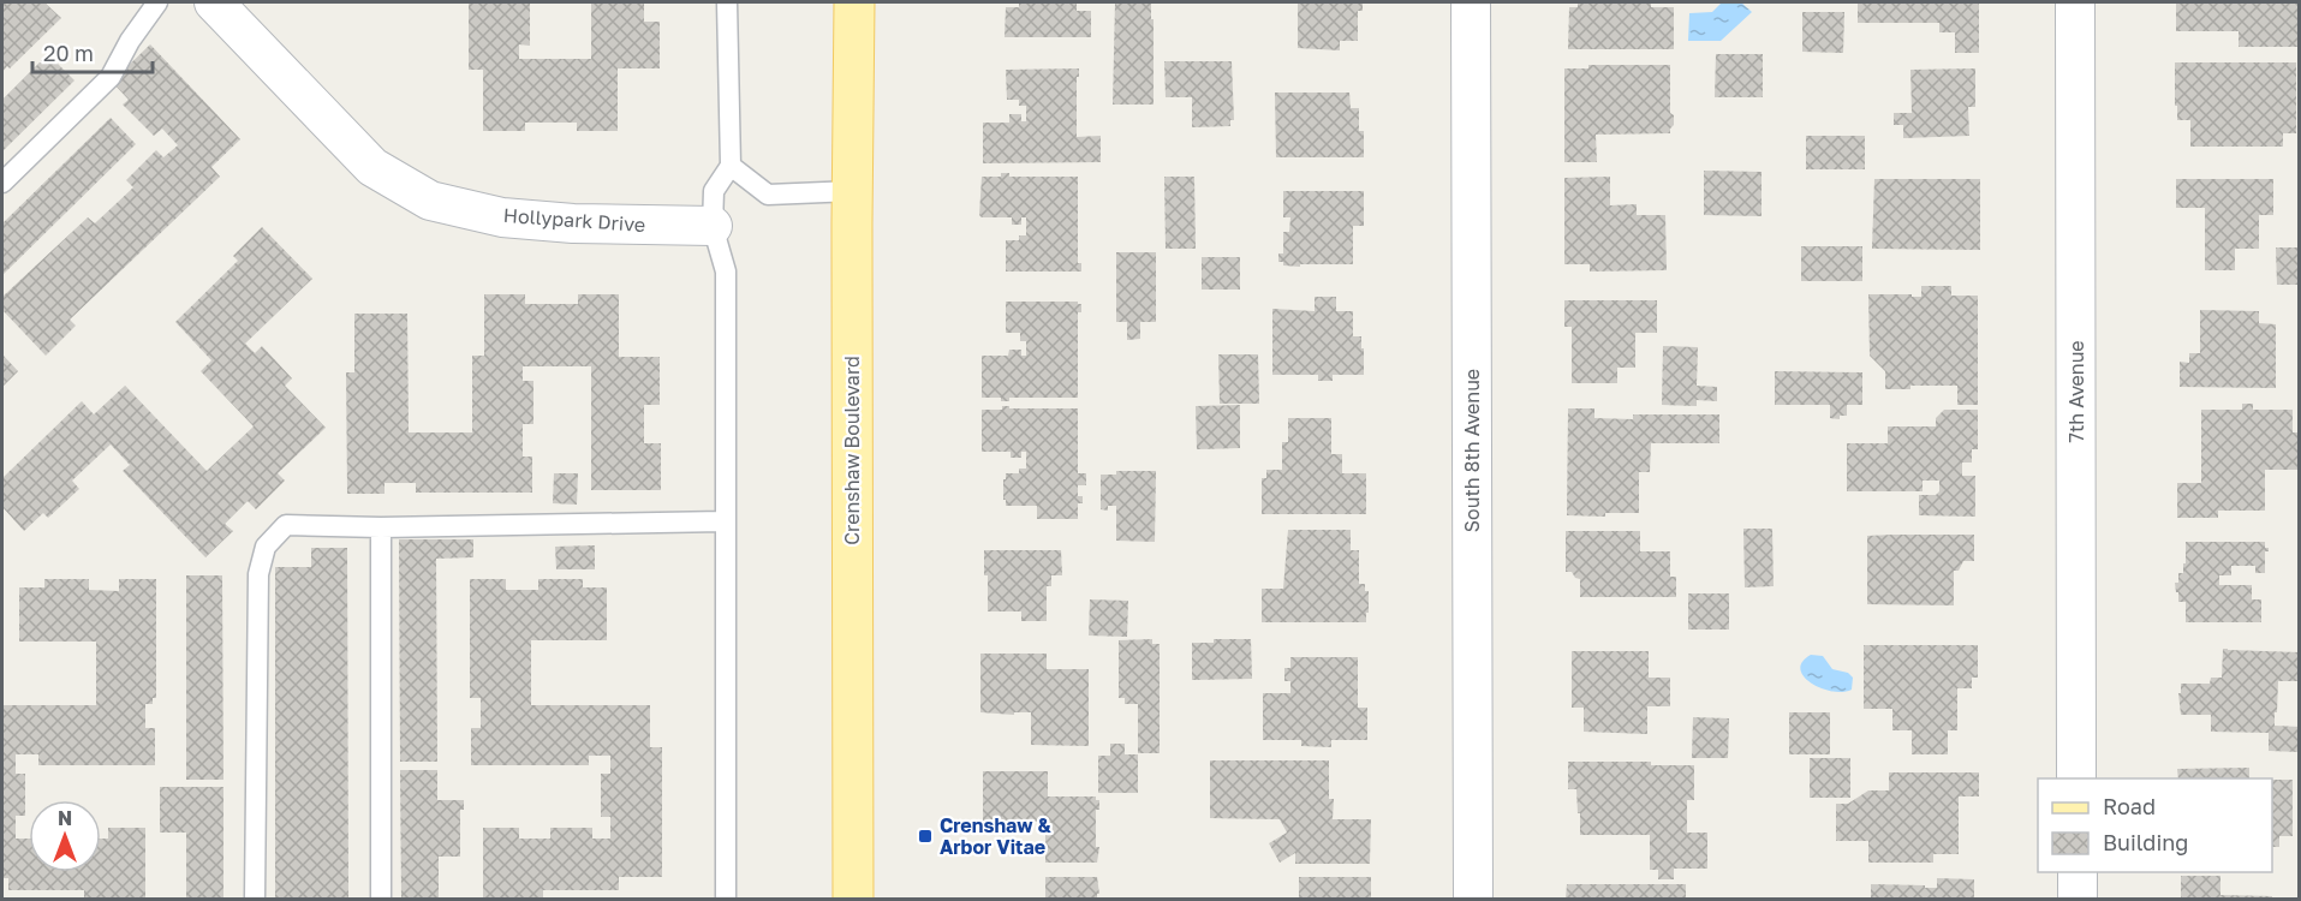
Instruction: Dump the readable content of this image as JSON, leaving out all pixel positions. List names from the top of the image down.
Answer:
{
  "streets": {
    "main road": ["Crenshaw Boulevard"],
    "street": ["Hollypark Drive", "7th Avenue", "South 8th Avenue"]
  },
  "places": {
    "transit": ["Crenshaw & Arbor Vitae"]
  },
  "legend": ["Road", "Building"],
  "scale_bar": "20 m",
  "north": "top"
}
